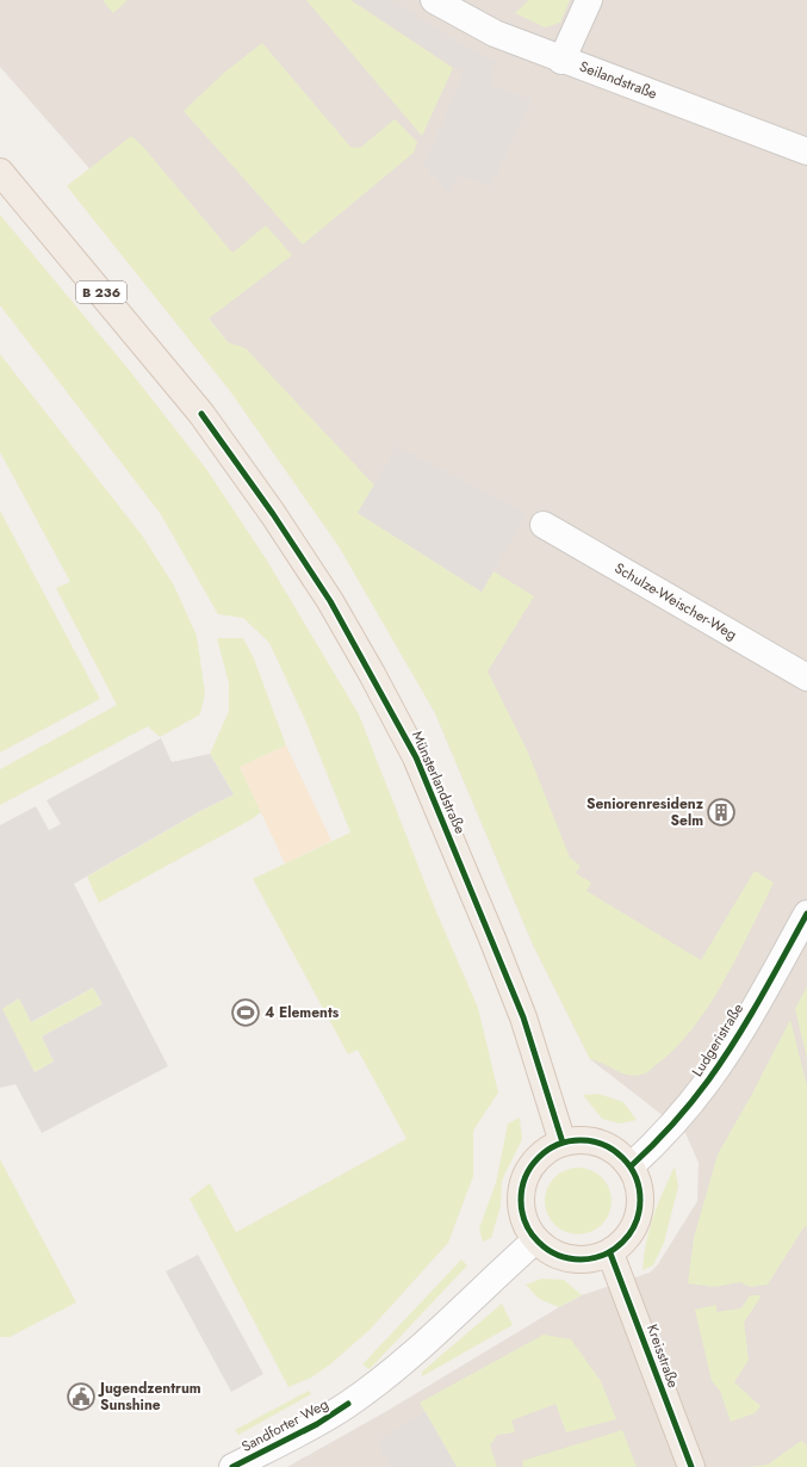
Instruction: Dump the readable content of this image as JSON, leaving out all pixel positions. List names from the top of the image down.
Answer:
{
  "streets": {
    "main road": ["B 236", "Münsterlandstraße", "Kreisstraße"],
    "street": [
      "Seilandstraße",
      "Schulze-Weischer-Weg",
      "Ludgeristraße",
      "Sandforter Weg"
    ]
  },
  "crossings": [
    ["Münsterlandstraße", "Ludgeristraße"],
    ["Münsterlandstraße", "Kreisstraße"],
    ["Münsterlandstraße", "Sandforter Weg"],
    ["Ludgeristraße", "Kreisstraße"],
    ["Ludgeristraße", "Sandforter Weg"],
    ["Kreisstraße", "Sandforter Weg"]
  ],
  "places": {
    "building": ["Seniorenresidenz Selm"],
    "sports": ["4 Elements"],
    "public building": ["Jugendzentrum Sunshine"]
  }
}
